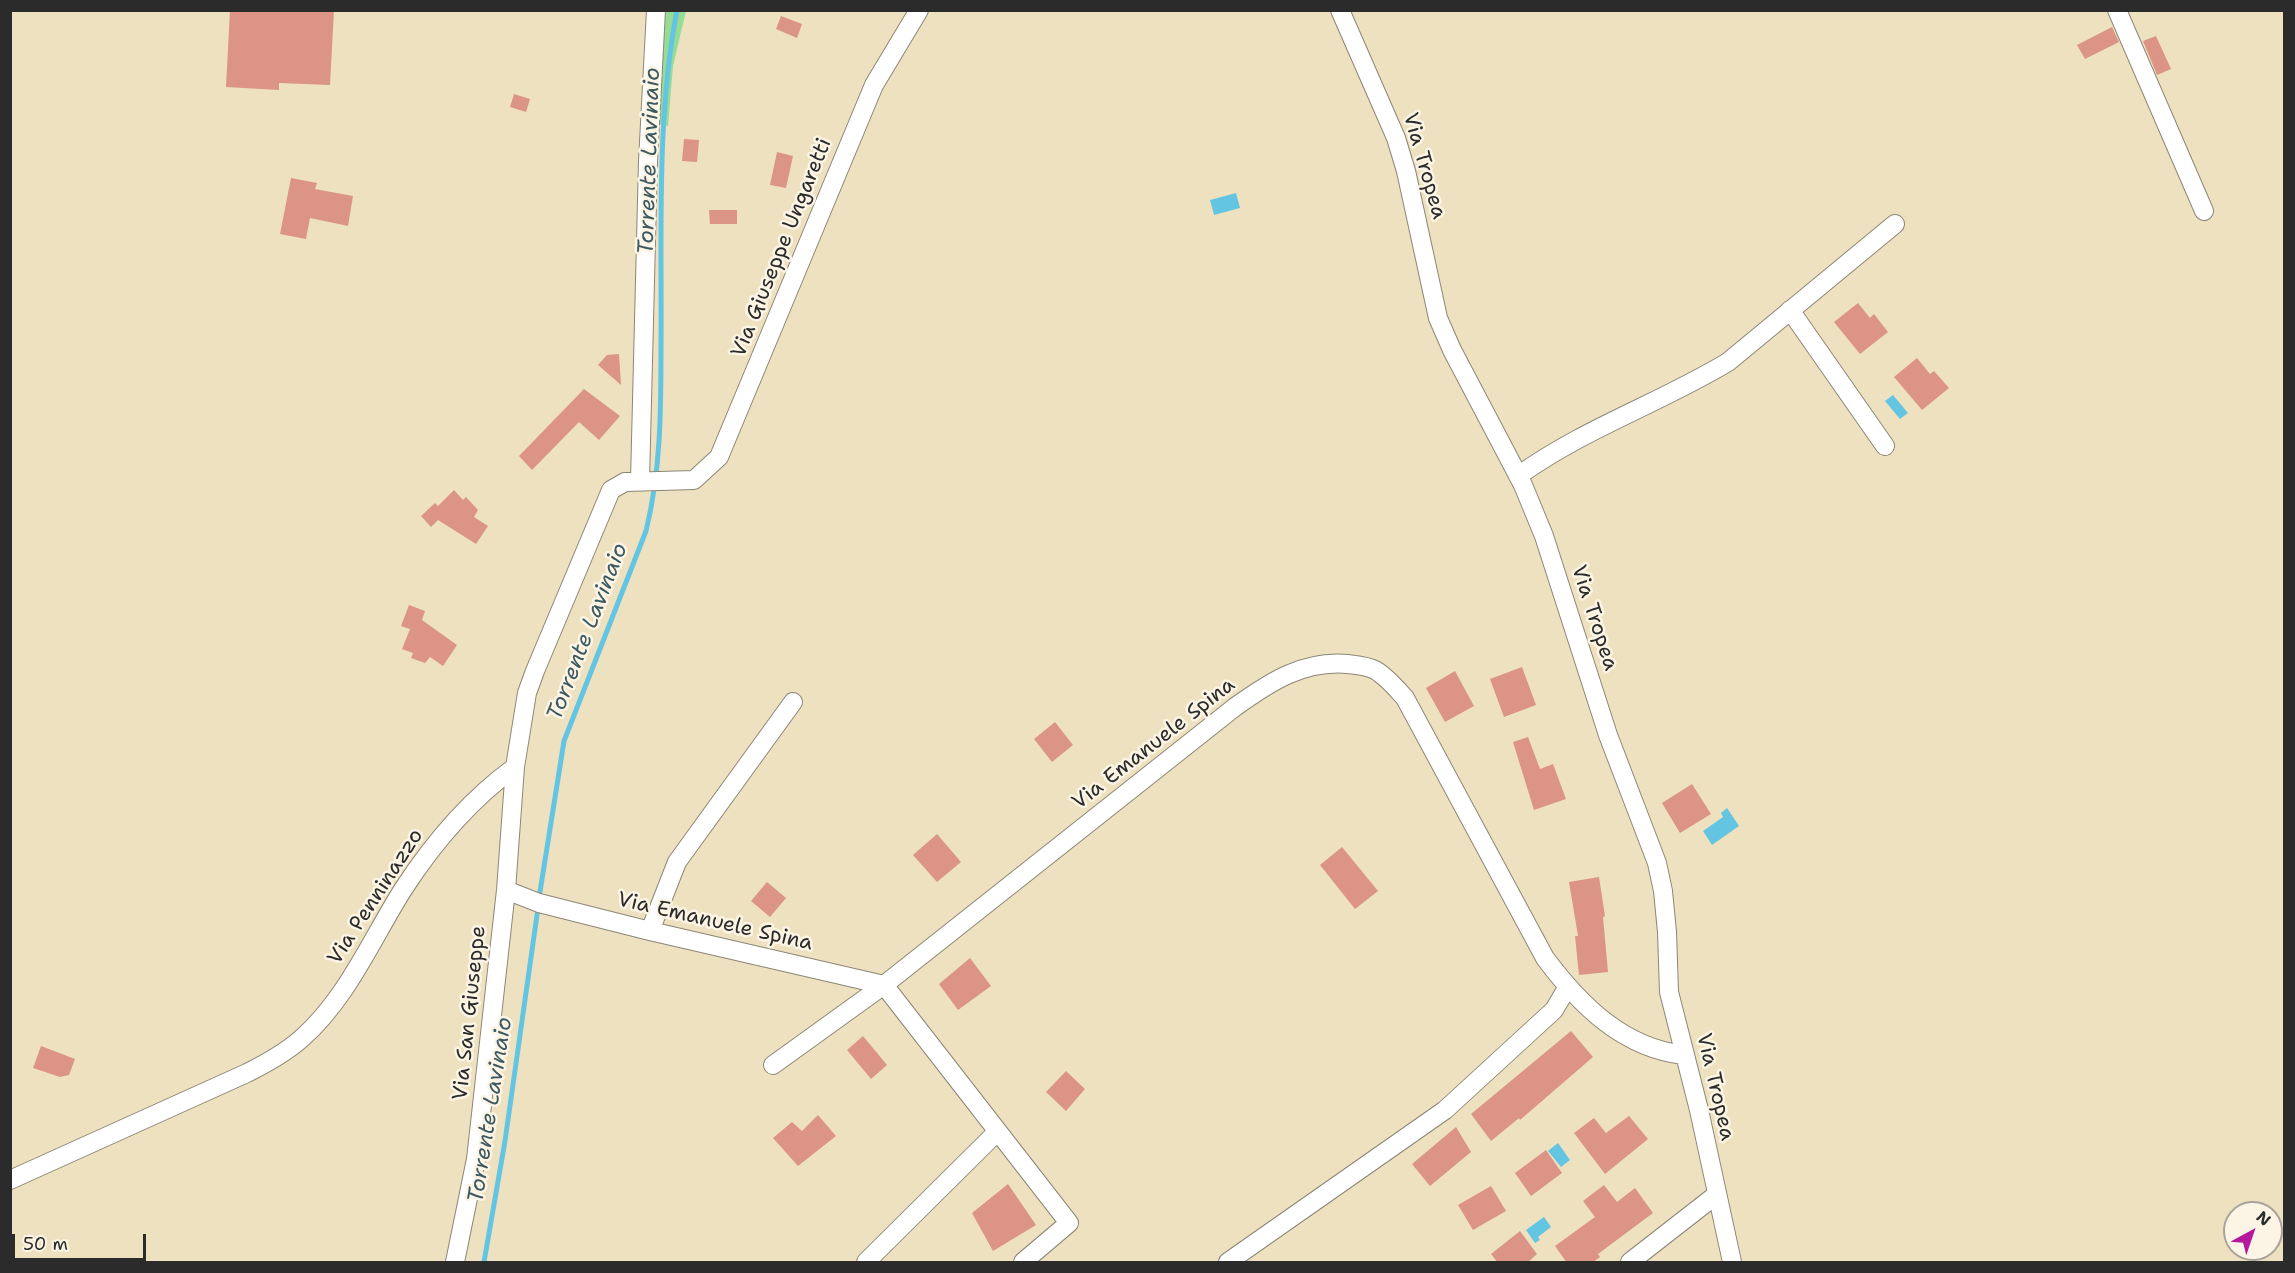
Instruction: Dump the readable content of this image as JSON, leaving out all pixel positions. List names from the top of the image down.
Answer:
{
  "streets": {
    "street": [
      "Via Tropea",
      "Via Giuseppe Ungaretti",
      "Via Emanuele Spina",
      "Via Penninazzo",
      "Via San Giuseppe"
    ]
  },
  "crossings": [
    ["Via Tropea", "Via Emanuele Spina"],
    ["Via Emanuele Spina", "Via San Giuseppe"],
    ["Via Penninazzo", "Via San Giuseppe"]
  ],
  "water": ["Torrente Lavinaio"],
  "scale_bar": "50 m",
  "north": "top right"
}
